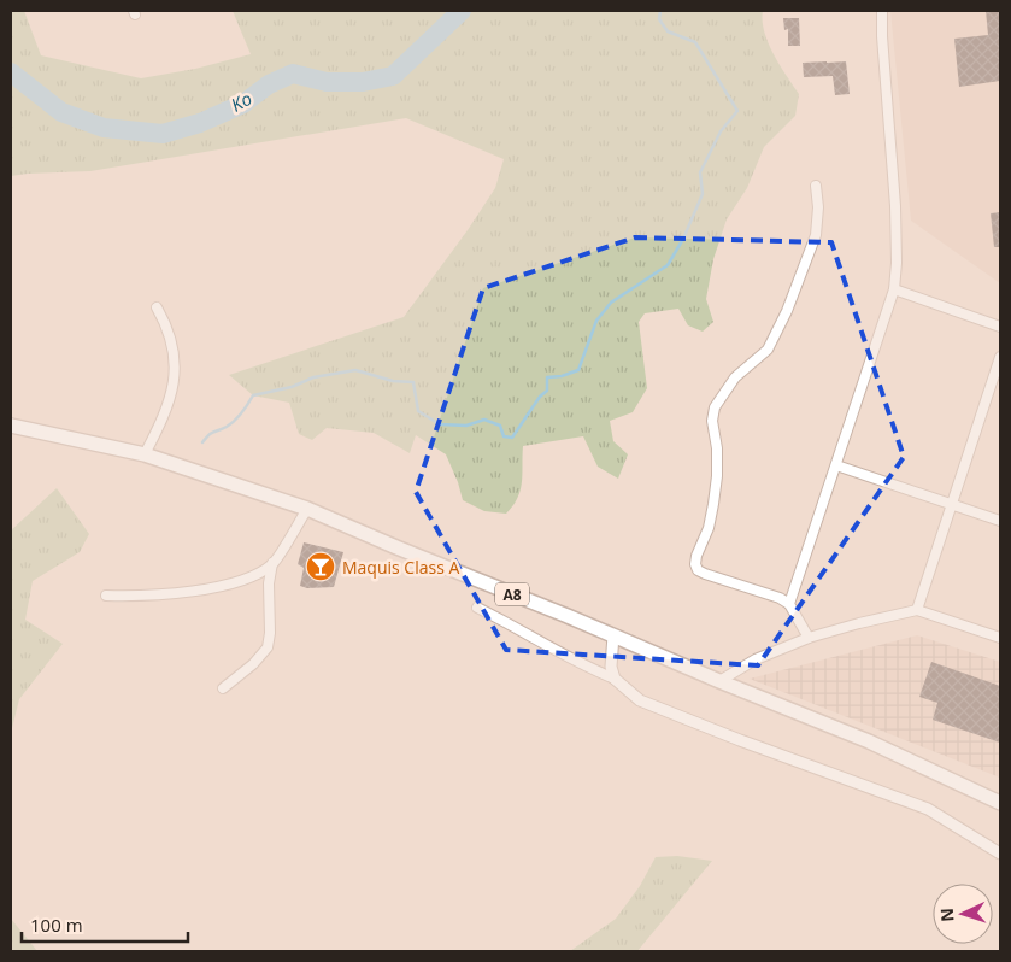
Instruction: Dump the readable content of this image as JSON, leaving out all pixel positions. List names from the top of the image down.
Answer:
{
  "streets": {
    "main road": ["A8"]
  },
  "water": ["Ko"],
  "places": {
    "bar": ["Maquis Class A"]
  },
  "scale_bar": "100 m",
  "north": "left"
}
